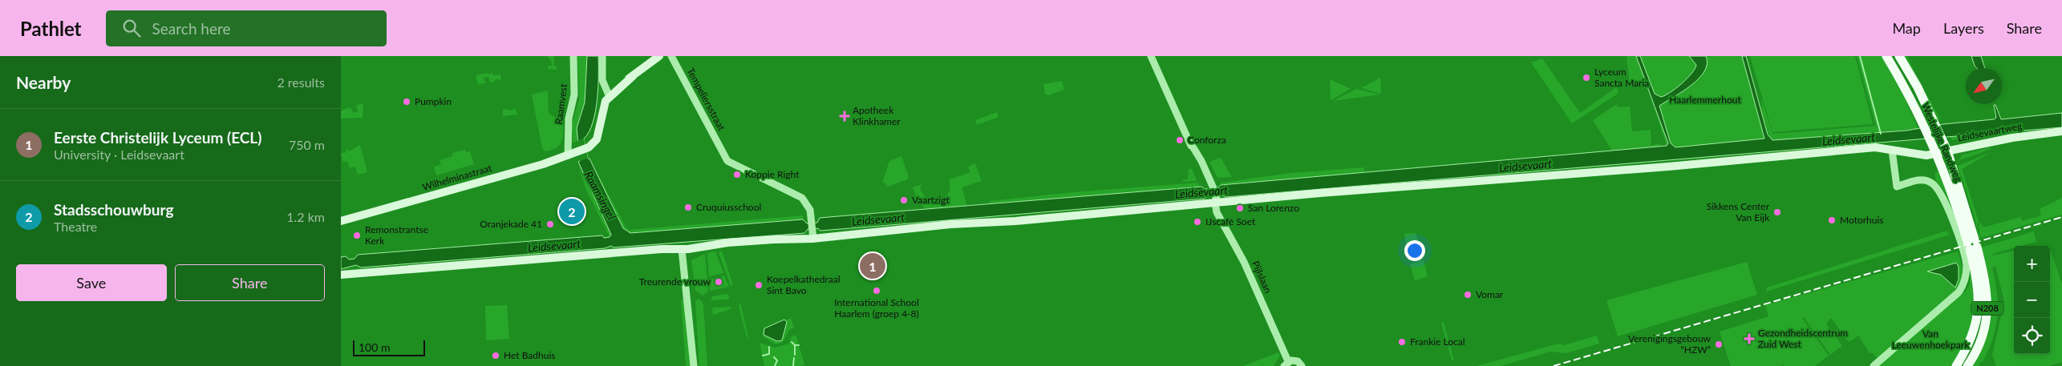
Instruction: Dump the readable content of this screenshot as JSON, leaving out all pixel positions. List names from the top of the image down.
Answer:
{
  "streets": {
    "main road": [
      "Leidsevaartweg",
      "Westelijke Randweg",
      "Wilhelminastraat",
      "N208"
    ],
    "street": ["Tempeliersstraat", "Raamvest", "Pijlslaan"]
  },
  "crossings": [
    ["Raamvest", "Wilhelminastraat"],
    ["Leidsevaartweg", "Westelijke Randweg"]
  ],
  "water": ["Leidsevaart", "Raamsingel"],
  "parks": ["Haarlemmerhout", "Van Leeuwenhoekpark"],
  "places": {
    "other": [
      "Lyceum Sancta Maria",
      "Pumpkin",
      "Conforza",
      "Koppie Right",
      "Vaartzigt",
      "Cruquiusschool",
      "San Lorenzo",
      "Sikkens Center Van Eijk",
      "Motorhuis",
      "IJscafé Soet",
      "Oranjekade 41",
      "Remonstrantse Kerk",
      "Treurende vrouw",
      "Koepelkathedraal Sint Bavo",
      "International School Haarlem (groep 4-8)",
      "Vomar",
      "Frankie Local",
      "Verenigingsgebouw “HZW”",
      "Het Badhuis"
    ],
    "health": ["Apotheek Klinkhamer", "Gezondheidscentrum Zuid West"]
  },
  "scale_bar": "100 m",
  "north": "bottom left",
  "page": {
    "header": "Pathlet",
    "search": "Search here",
    "nav": ["Map", "Layers", "Share"],
    "heading": ["Nearby", "2 results"],
    "list": [
      {
        "mark": "1",
        "name": "Eerste Christelijk Lyceum (ECL)",
        "note": "University · Leidsevaart",
        "value": "750 m"
      },
      {
        "mark": "2",
        "name": "Stadsschouwburg",
        "note": "Theatre",
        "value": "1.2 km"
      }
    ],
    "pins": ["2", "1"],
    "map_buttons": ["+", "−"],
    "buttons": ["Save", "Share"],
    "scale": "100 m"
  }
}
